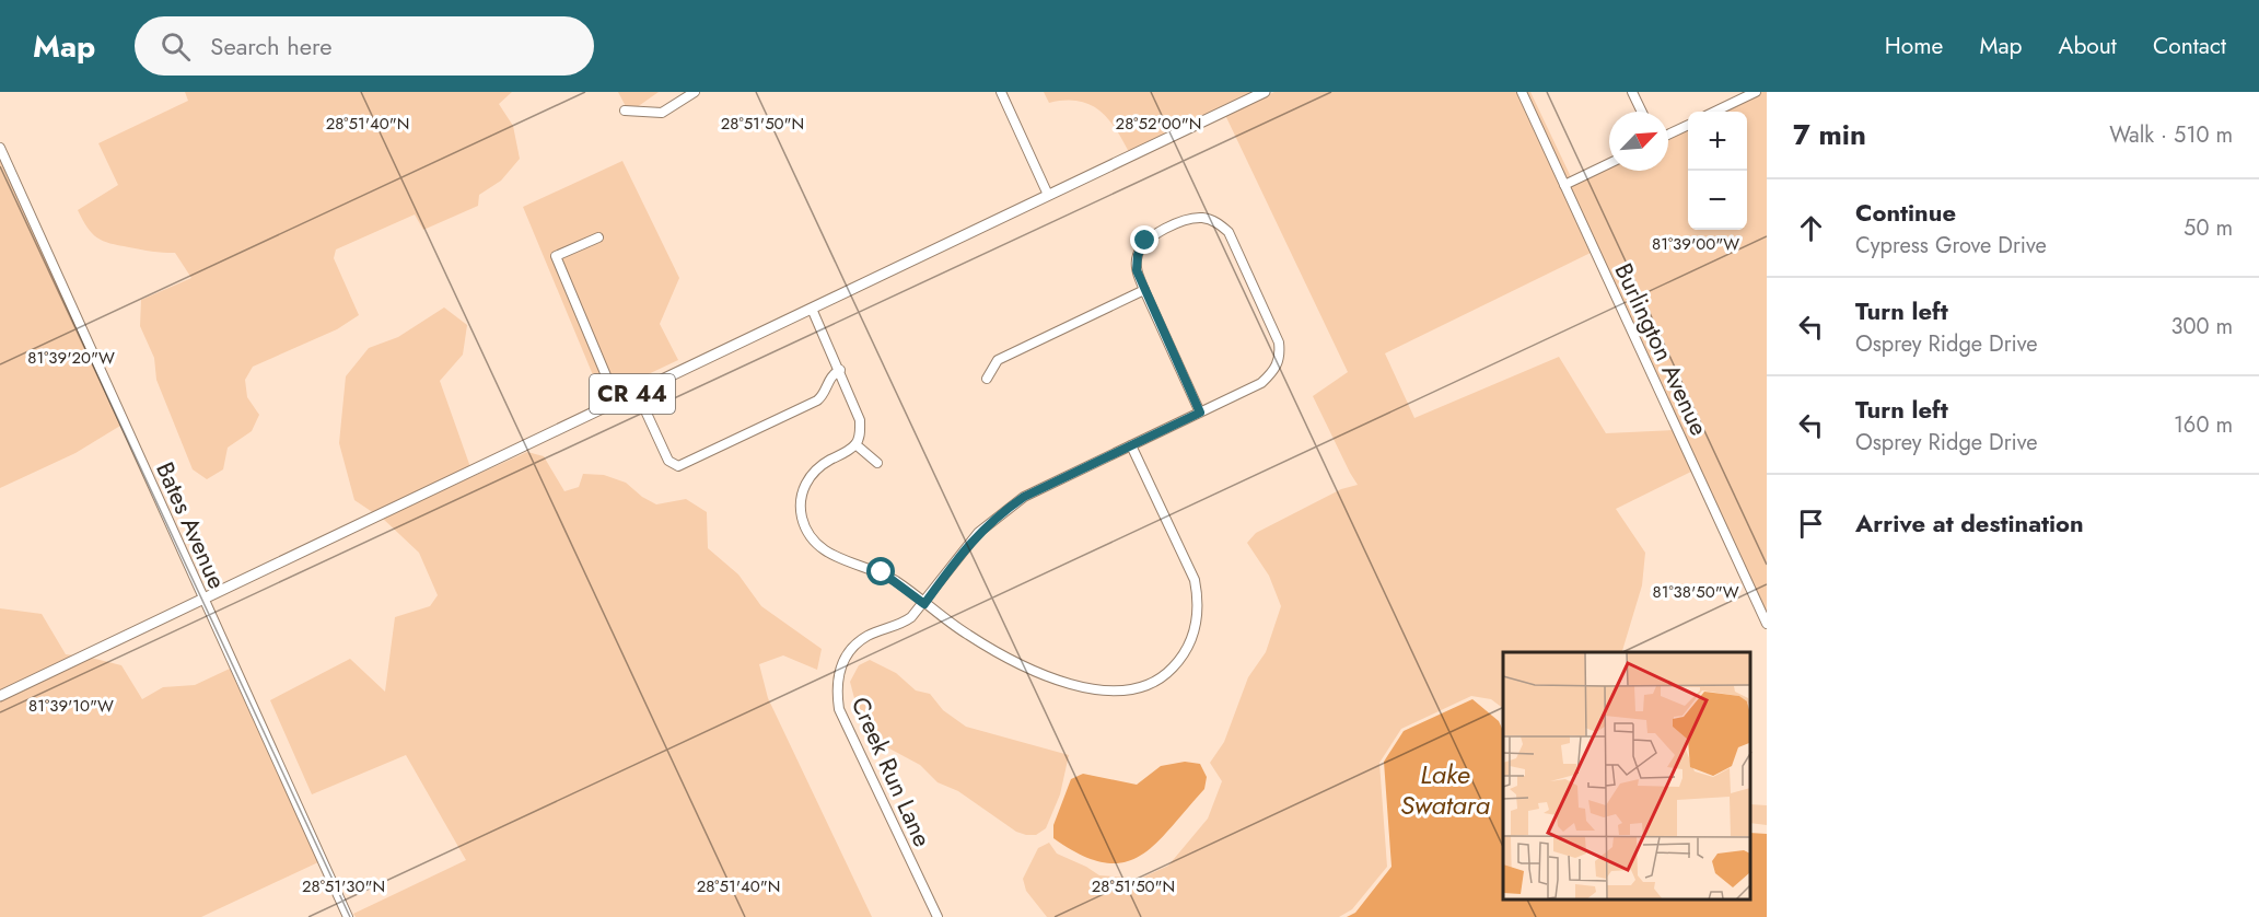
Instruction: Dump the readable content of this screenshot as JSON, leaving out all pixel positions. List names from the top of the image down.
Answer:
{
  "streets": {
    "main road": ["CR 44"],
    "street": ["Burlington Avenue", "Bates Avenue", "Creek Run Lane"]
  },
  "crossings": [
    ["CR 44", "Bates Avenue"]
  ],
  "water": ["Lake Swatara"],
  "north": "top right",
  "page": {
    "header": "Map",
    "search": "Search here",
    "nav": [
      "Home",
      "Map",
      "About",
      "Contact"
    ],
    "heading": ["7 min", "Walk · 510 m"],
    "map_buttons": ["+", "−"],
    "list": [
      ["Continue", "Cypress Grove Drive", "50 m"],
      ["Turn left", "Osprey Ridge Drive", "300 m"],
      ["Turn left", "Osprey Ridge Drive", "160 m"],
      "Arrive at destination"
    ]
  },
  "coordinates": [
    "28°51'40\"N",
    "28°51'50\"N",
    "28°52'00\"N",
    "81°39'00\"W",
    "81°39'20\"W",
    "81°38'50\"W",
    "81°39'10\"W",
    "28°51'30\"N"
  ]
}
